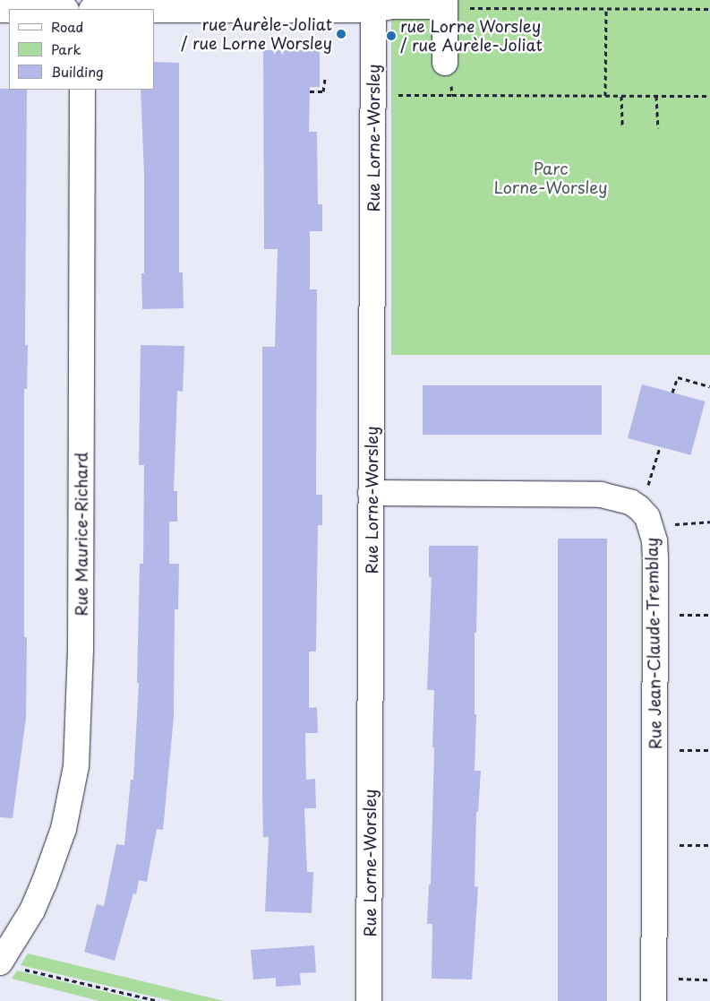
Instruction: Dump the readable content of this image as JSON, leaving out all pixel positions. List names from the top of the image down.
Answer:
{
  "streets": {
    "street": ["Rue Lorne-Worsley", "Rue Maurice-Richard", "Rue Jean-Claude-Tremblay"]
  },
  "crossings": [
    ["Rue Lorne-Worsley", "Rue Jean-Claude-Tremblay"]
  ],
  "parks": ["Parc Lorne-Worsley"],
  "places": ["rue Aurèle-Joliat / rue Lorne Worsley", "rue Lorne Worsley / rue Aurèle-Joliat"],
  "legend": ["Road", "Park", "Building"]
}
